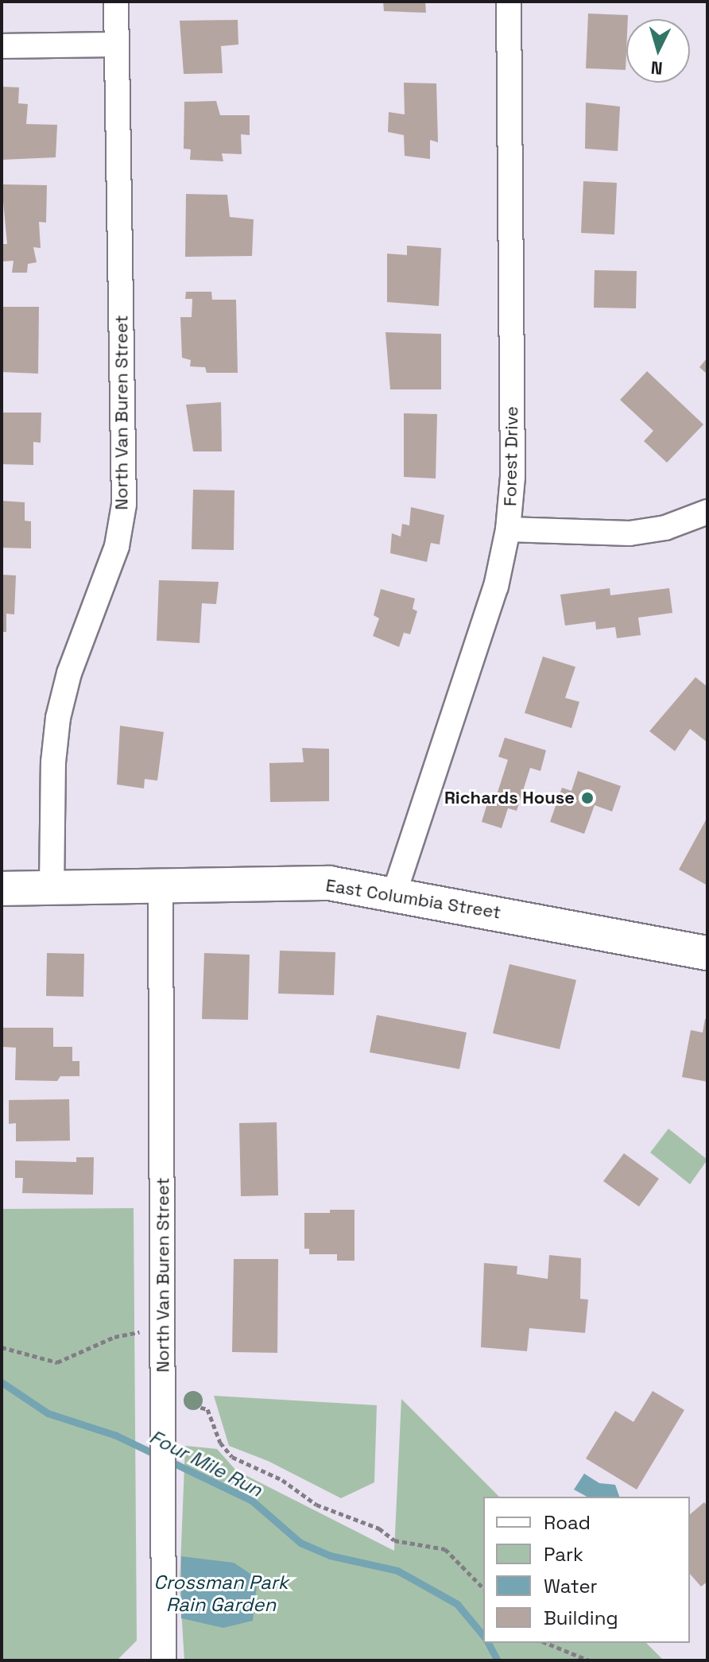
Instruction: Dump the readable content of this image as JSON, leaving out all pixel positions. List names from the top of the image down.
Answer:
{
  "streets": {
    "street": ["North Van Buren Street", "Forest Drive", "East Columbia Street"]
  },
  "crossings": [
    ["North Van Buren Street", "East Columbia Street"],
    ["Forest Drive", "East Columbia Street"]
  ],
  "water": ["Four Mile Run", "Crossman Park Rain Garden"],
  "places": ["Richards House"],
  "legend": [
    "Road",
    "Park",
    "Water",
    "Building"
  ],
  "north": "bottom"
}
